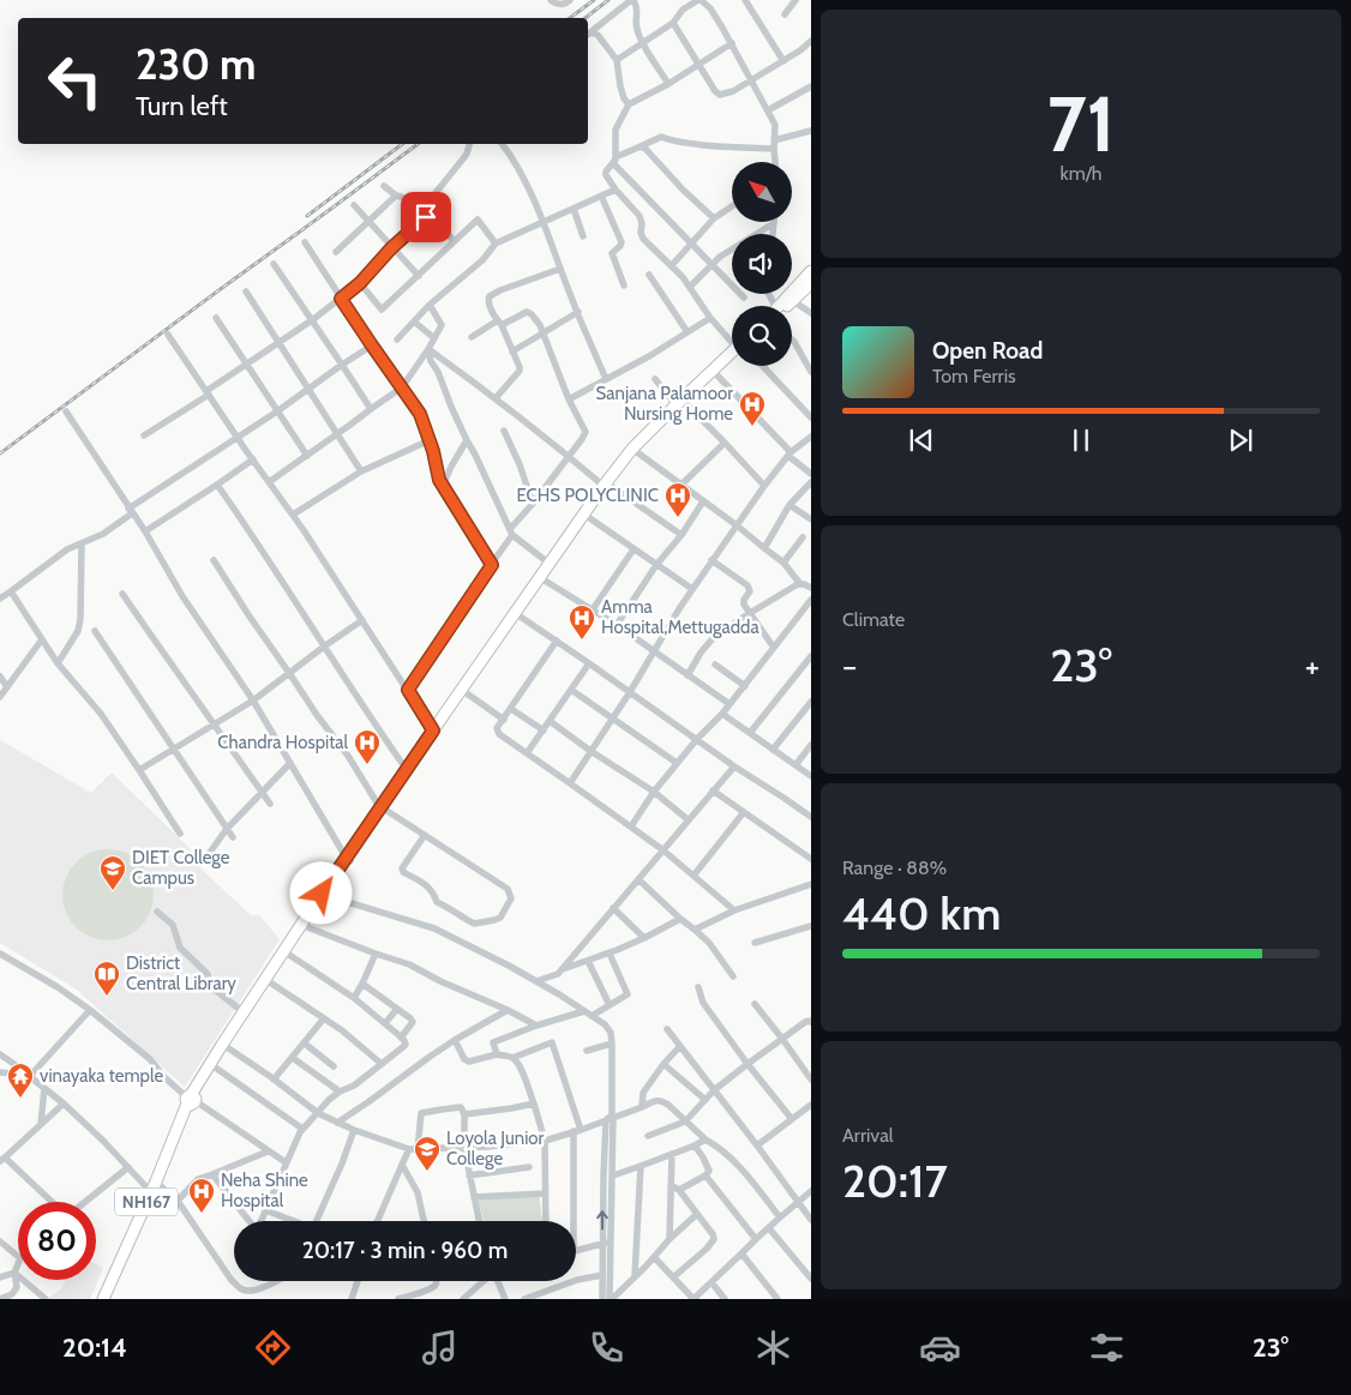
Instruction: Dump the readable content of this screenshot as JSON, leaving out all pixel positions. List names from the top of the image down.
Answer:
{
  "streets": {
    "highway": ["NH167"]
  },
  "places": {
    "hospital": [
      "Sanjana Palamoor Nursing Home",
      "ECHS POLYCLINIC",
      "Amma Hospital,Mettugadda",
      "Chandra Hospital",
      "Neha Shine Hospital"
    ],
    "school or university": ["DIET College Campus", "Loyola Junior College"],
    "library": ["District Central Library"],
    "temple": ["vinayaka temple"]
  },
  "north": "top left",
  "page": {
    "tile": [
      ["71", "km/h"],
      "Climate",
      ["Range · 88%", "440 km"],
      ["Arrival", "20:17"]
    ],
    "turn": ["230 m", "Turn left"],
    "song": ["Open Road", "Tom Ferris"],
    "heat": ["−", "23°", "+"],
    "limit": "80",
    "trip": "20:17 · 3 min · 960 m",
    "tabs": ["20:14", "23°"]
  }
}
